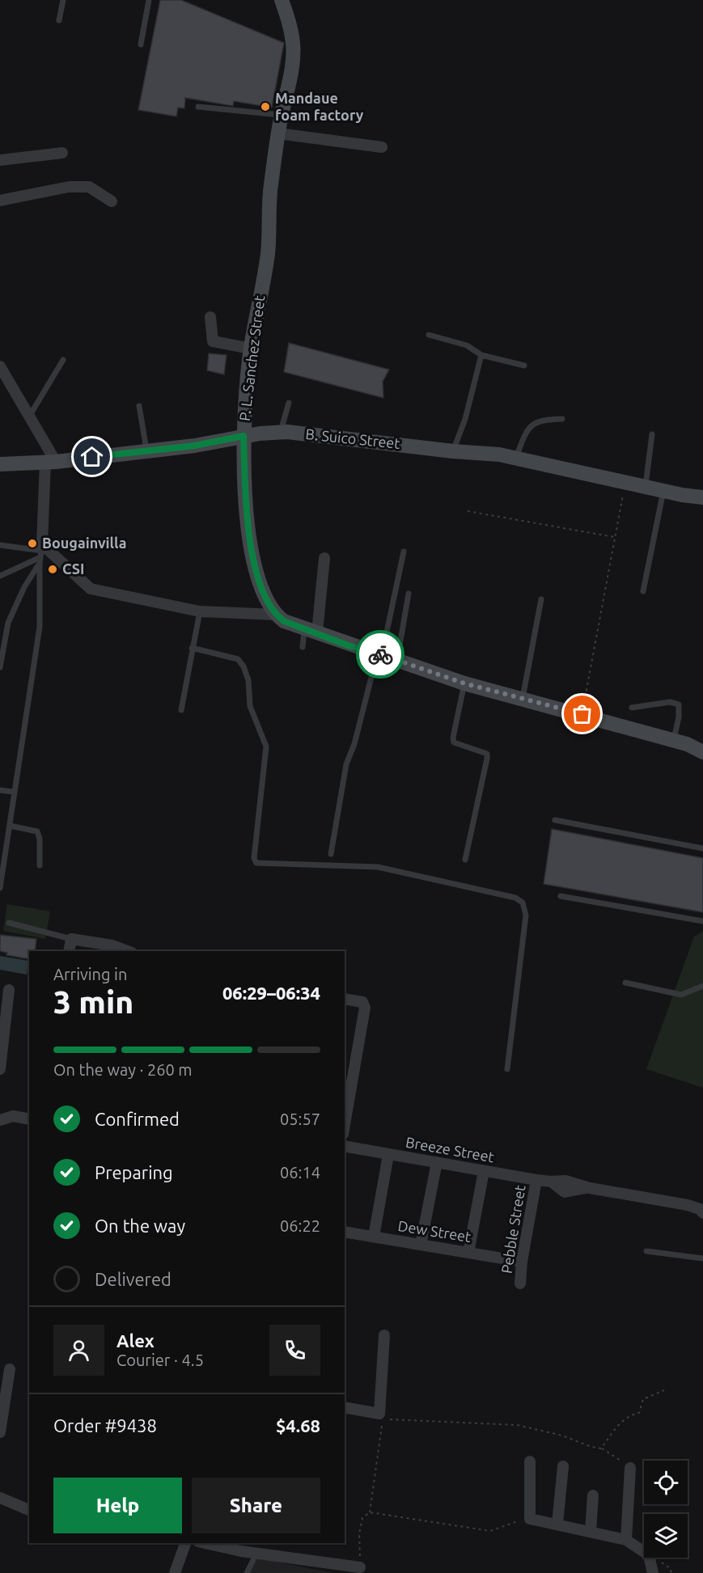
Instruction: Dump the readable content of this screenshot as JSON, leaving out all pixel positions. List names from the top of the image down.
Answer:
{
  "streets": {
    "street": [
      "P. L. Sanchez Street",
      "B. Suico Street",
      "Breeze Street",
      "Pebble Street",
      "Dew Street"
    ]
  },
  "crossings": [
    ["P. L. Sanchez Street", "B. Suico Street"],
    ["Breeze Street", "Pebble Street"],
    ["Pebble Street", "Dew Street"]
  ],
  "places": ["Mandaue foam factory", "Bougainvilla", "CSI"],
  "page": {
    "heading": ["3 min", "Arriving in", "06:29–06:34"],
    "panel": [
      "Alex",
      "Courier · 4.5",
      "Order #9438",
      "$4.68"
    ],
    "bar": "On the way · 260 m",
    "list": [
      ["Confirmed", "05:57"],
      ["Preparing", "06:14"],
      ["On the way", "06:22"],
      "Delivered"
    ],
    "buttons": ["Help", "Share"]
  }
}
